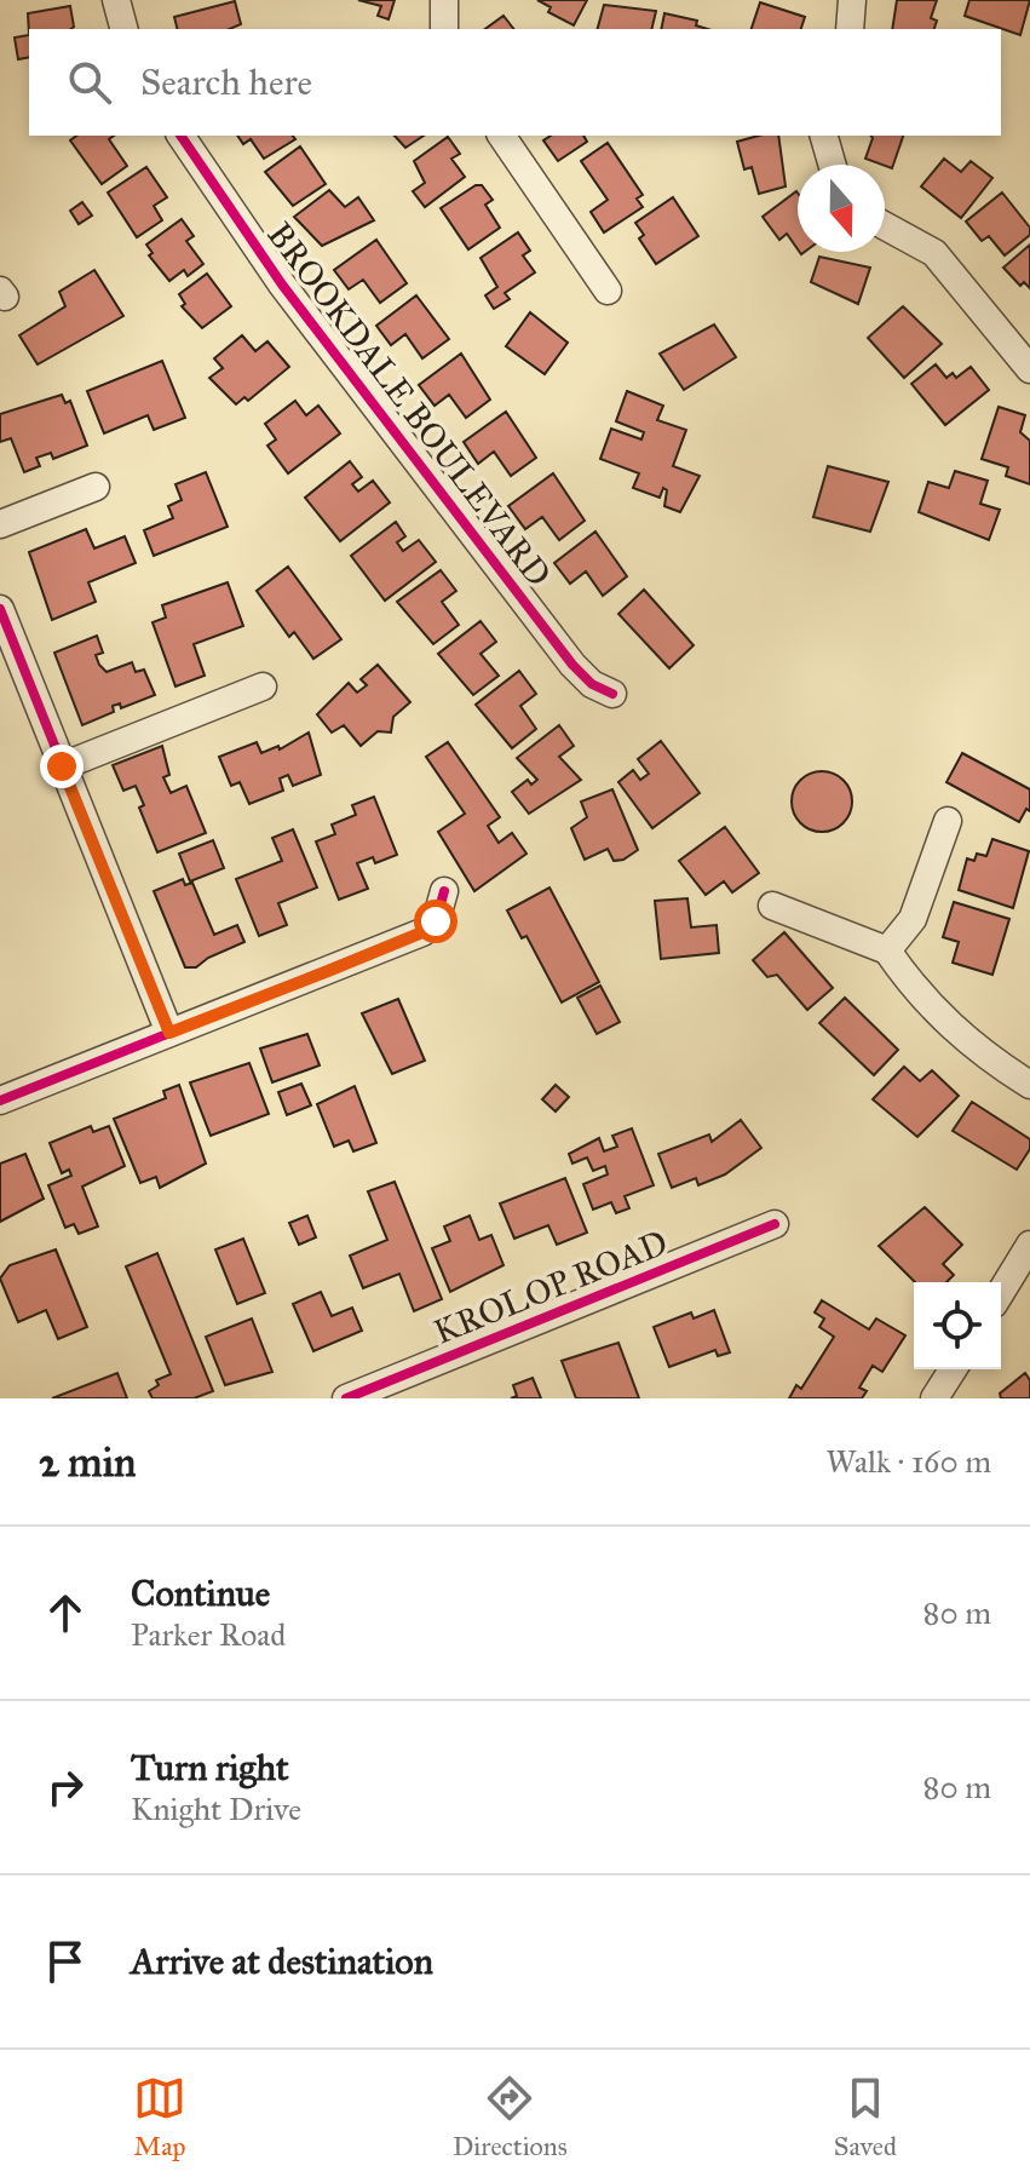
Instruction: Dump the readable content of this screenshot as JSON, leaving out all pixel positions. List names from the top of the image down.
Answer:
{
  "streets": {
    "street": ["BROOKDALE BOULEVARD", "KROLOP ROAD"]
  },
  "north": "bottom",
  "page": {
    "search": "Search here",
    "heading": ["2 min", "Walk · 160 m"],
    "list": [
      ["Continue", "Parker Road", "80 m"],
      ["Turn right", "Knight Drive", "80 m"],
      "Arrive at destination"
    ],
    "nav": ["Map", "Directions", "Saved"]
  }
}
